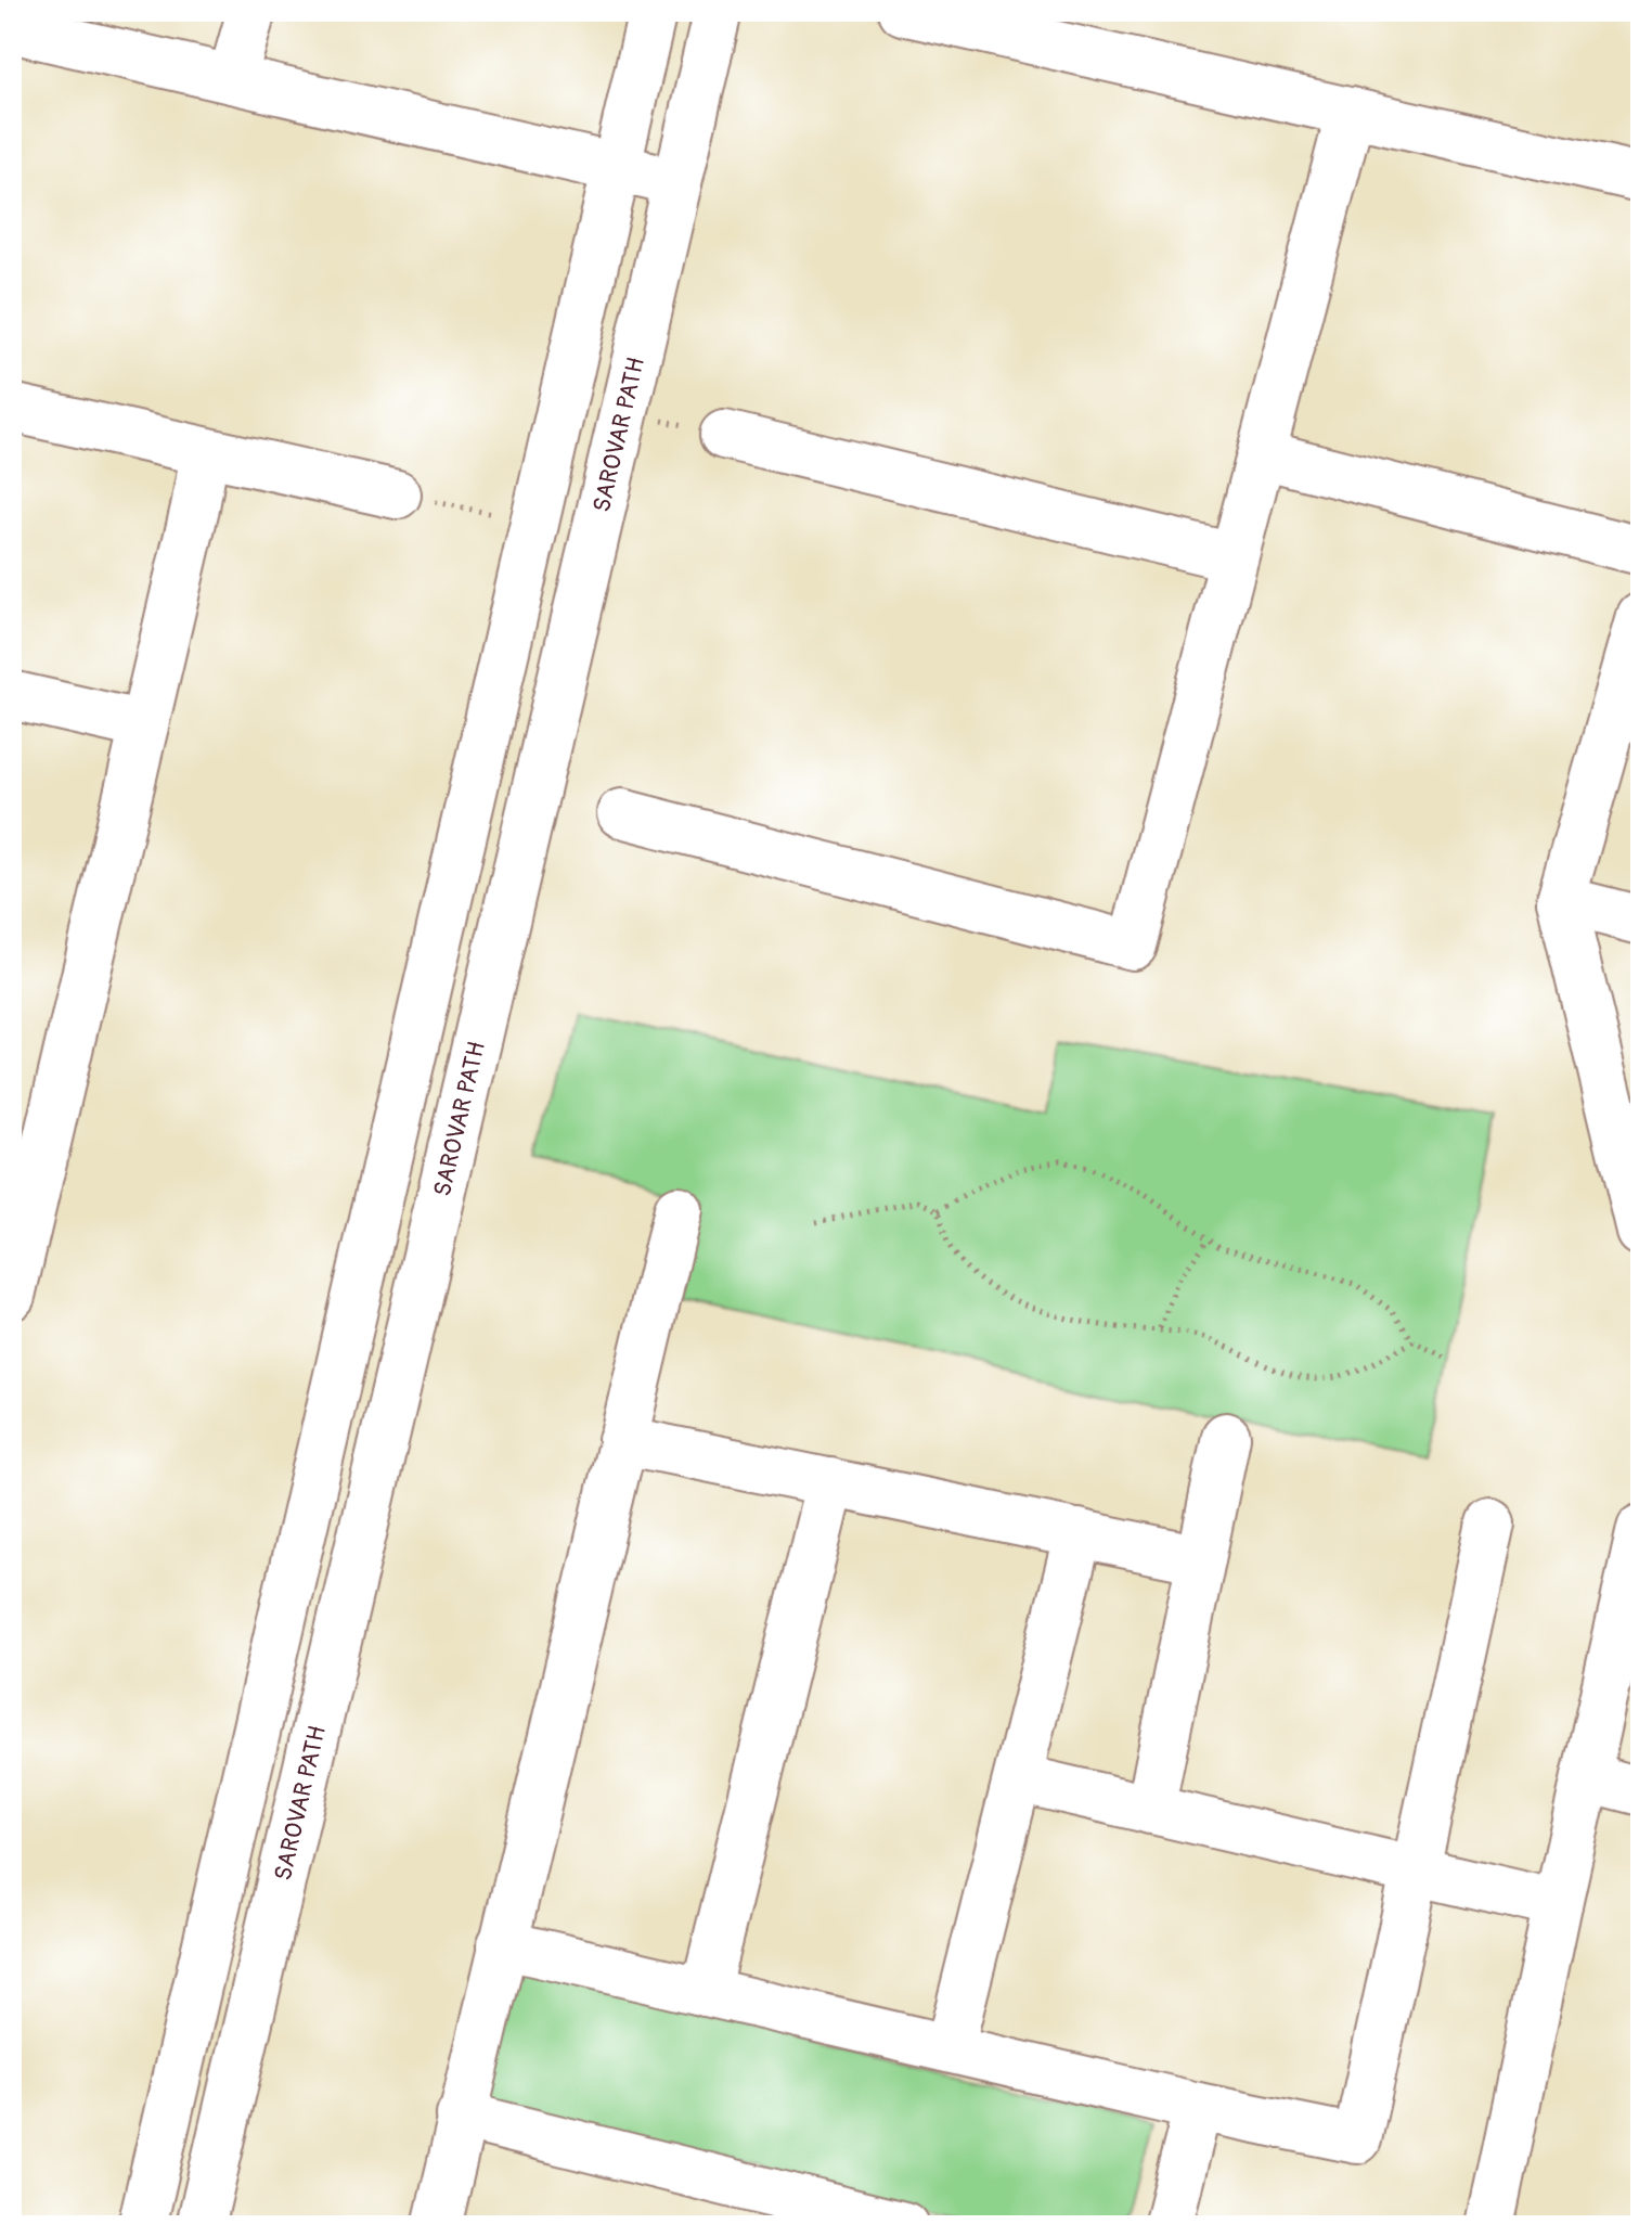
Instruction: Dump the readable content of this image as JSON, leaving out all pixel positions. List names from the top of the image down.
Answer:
{
  "streets": {
    "street": ["SAROVAR PATH"]
  }
}
